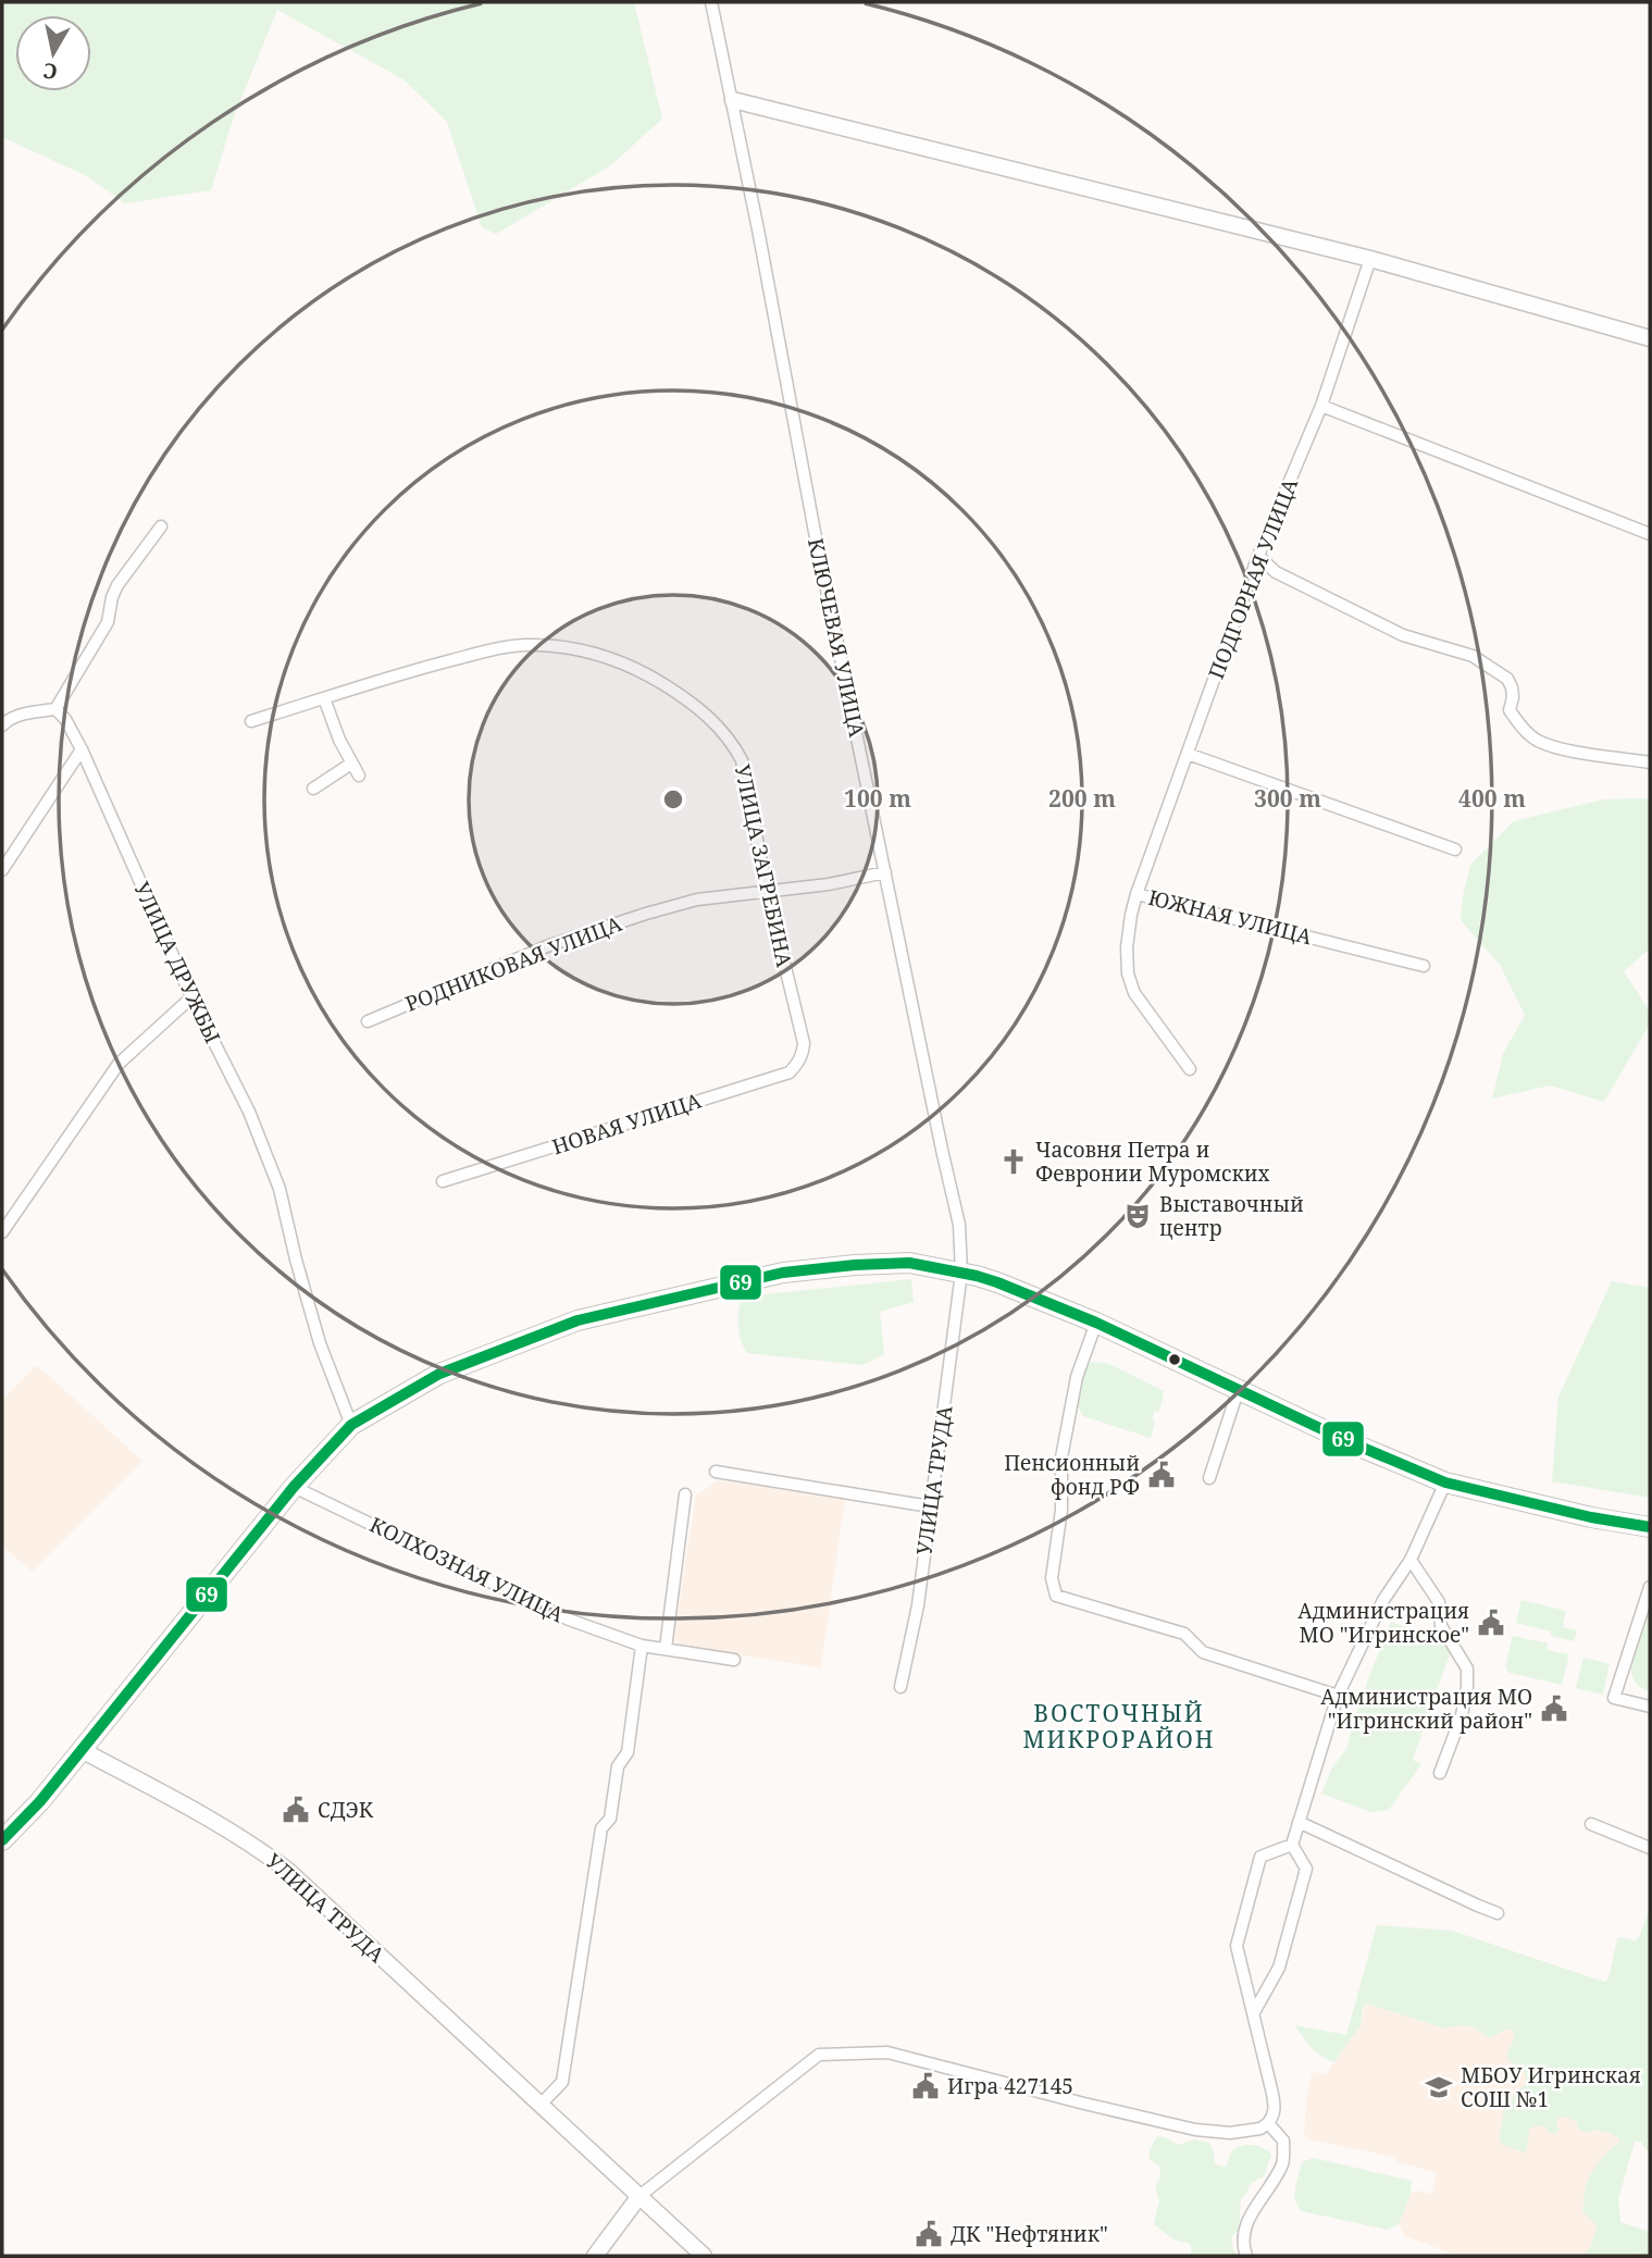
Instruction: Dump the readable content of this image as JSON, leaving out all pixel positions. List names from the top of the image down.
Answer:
{
  "streets": {
    "street": [
      "ПОДГОРНАЯ УЛИЦА",
      "КЛЮЧЕВАЯ УЛИЦА",
      "УЛИЦА ЗАГРЕБИНА",
      "ЮЖНАЯ УЛИЦА",
      "УЛИЦА ДРУЖБЫ",
      "РОДНИКОВАЯ УЛИЦА",
      "НОВАЯ УЛИЦА",
      "УЛИЦА ТРУДА",
      "КОЛХОЗНАЯ УЛИЦА"
    ]
  },
  "crossings": [
    ["ПОДГОРНАЯ УЛИЦА", "ЮЖНАЯ УЛИЦА"],
    ["КЛЮЧЕВАЯ УЛИЦА", "РОДНИКОВАЯ УЛИЦА"],
    ["КЛЮЧЕВАЯ УЛИЦА", "УЛИЦА ТРУДА"],
    ["УЛИЦА ЗАГРЕБИНА", "РОДНИКОВАЯ УЛИЦА"],
    ["УЛИЦА ЗАГРЕБИНА", "НОВАЯ УЛИЦА"]
  ],
  "districts": ["ВОСТОЧНЫЙ МИКРОРАЙОН"],
  "places": {
    "church": ["Часовня Петра и Февронии Муромских"],
    "theatre": ["Выставочный центр"],
    "public building": [
      "Пенсионный фонд РФ",
      "Администрация МО \"Игринское\"",
      "Администрация МО \"Игринский район\"",
      "СДЭК",
      "Игра 427145",
      "ДК \"Нефтяник\""
    ],
    "school or university": ["МБОУ Игринская СОШ №1"]
  },
  "lines": ["transit line 69"],
  "north": "bottom",
  "rings": [
    "100 m",
    "200 m",
    "300 m",
    "400 m"
  ]
}
